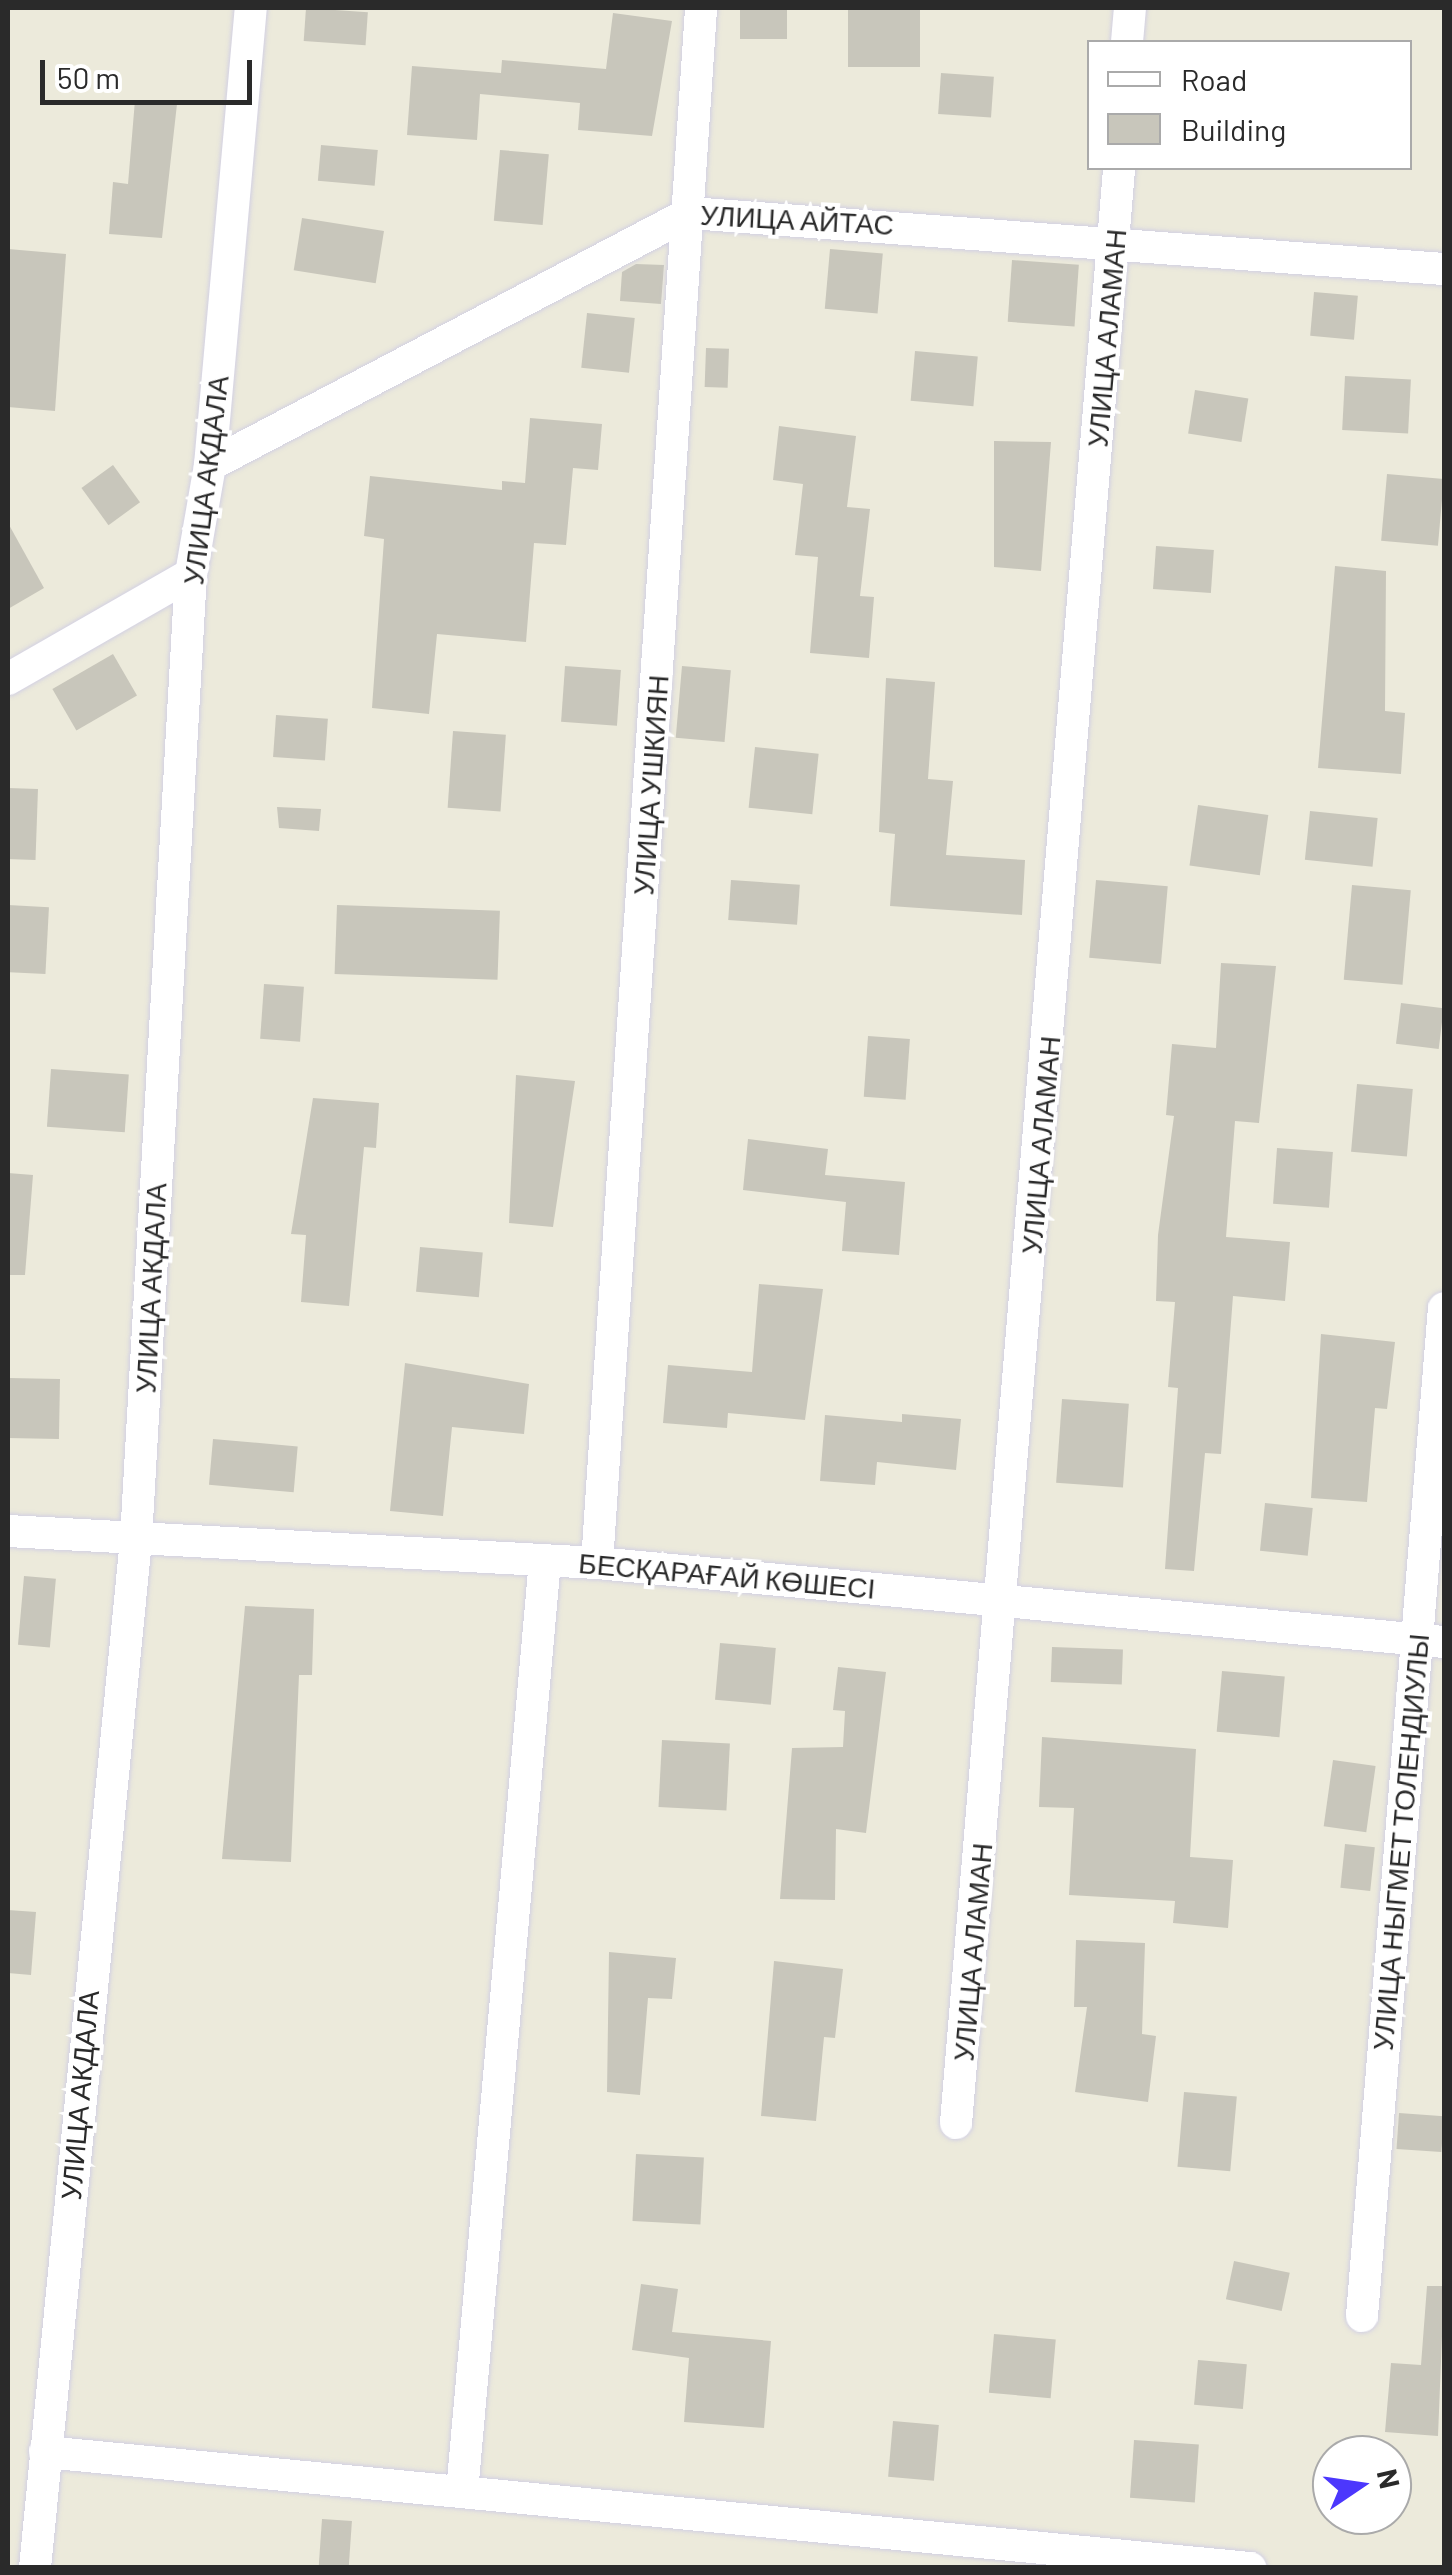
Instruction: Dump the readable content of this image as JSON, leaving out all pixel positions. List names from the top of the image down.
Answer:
{
  "streets": {
    "street": [
      "УЛИЦА АЙТАС",
      "УЛИЦА АЛАМАН",
      "УЛИЦА АКДАЛА",
      "УЛИЦА УШКИЯН",
      "БЕСҚАРАҒАЙ КӨШЕСІ",
      "УЛИЦА НЫГМЕТ ТОЛЕНДИУЛЫ"
    ]
  },
  "crossings": [
    ["УЛИЦА АЙТАС", "УЛИЦА АЛАМАН"],
    ["УЛИЦА АЙТАС", "УЛИЦА АКДАЛА"],
    ["УЛИЦА АЙТАС", "УЛИЦА УШКИЯН"],
    ["УЛИЦА АЛАМАН", "БЕСҚАРАҒАЙ КӨШЕСІ"],
    ["УЛИЦА АКДАЛА", "БЕСҚАРАҒАЙ КӨШЕСІ"],
    ["УЛИЦА УШКИЯН", "БЕСҚАРАҒАЙ КӨШЕСІ"],
    ["БЕСҚАРАҒАЙ КӨШЕСІ", "УЛИЦА НЫГМЕТ ТОЛЕНДИУЛЫ"]
  ],
  "legend": ["Road", "Building"],
  "scale_bar": "50 m",
  "north": "right"
}
